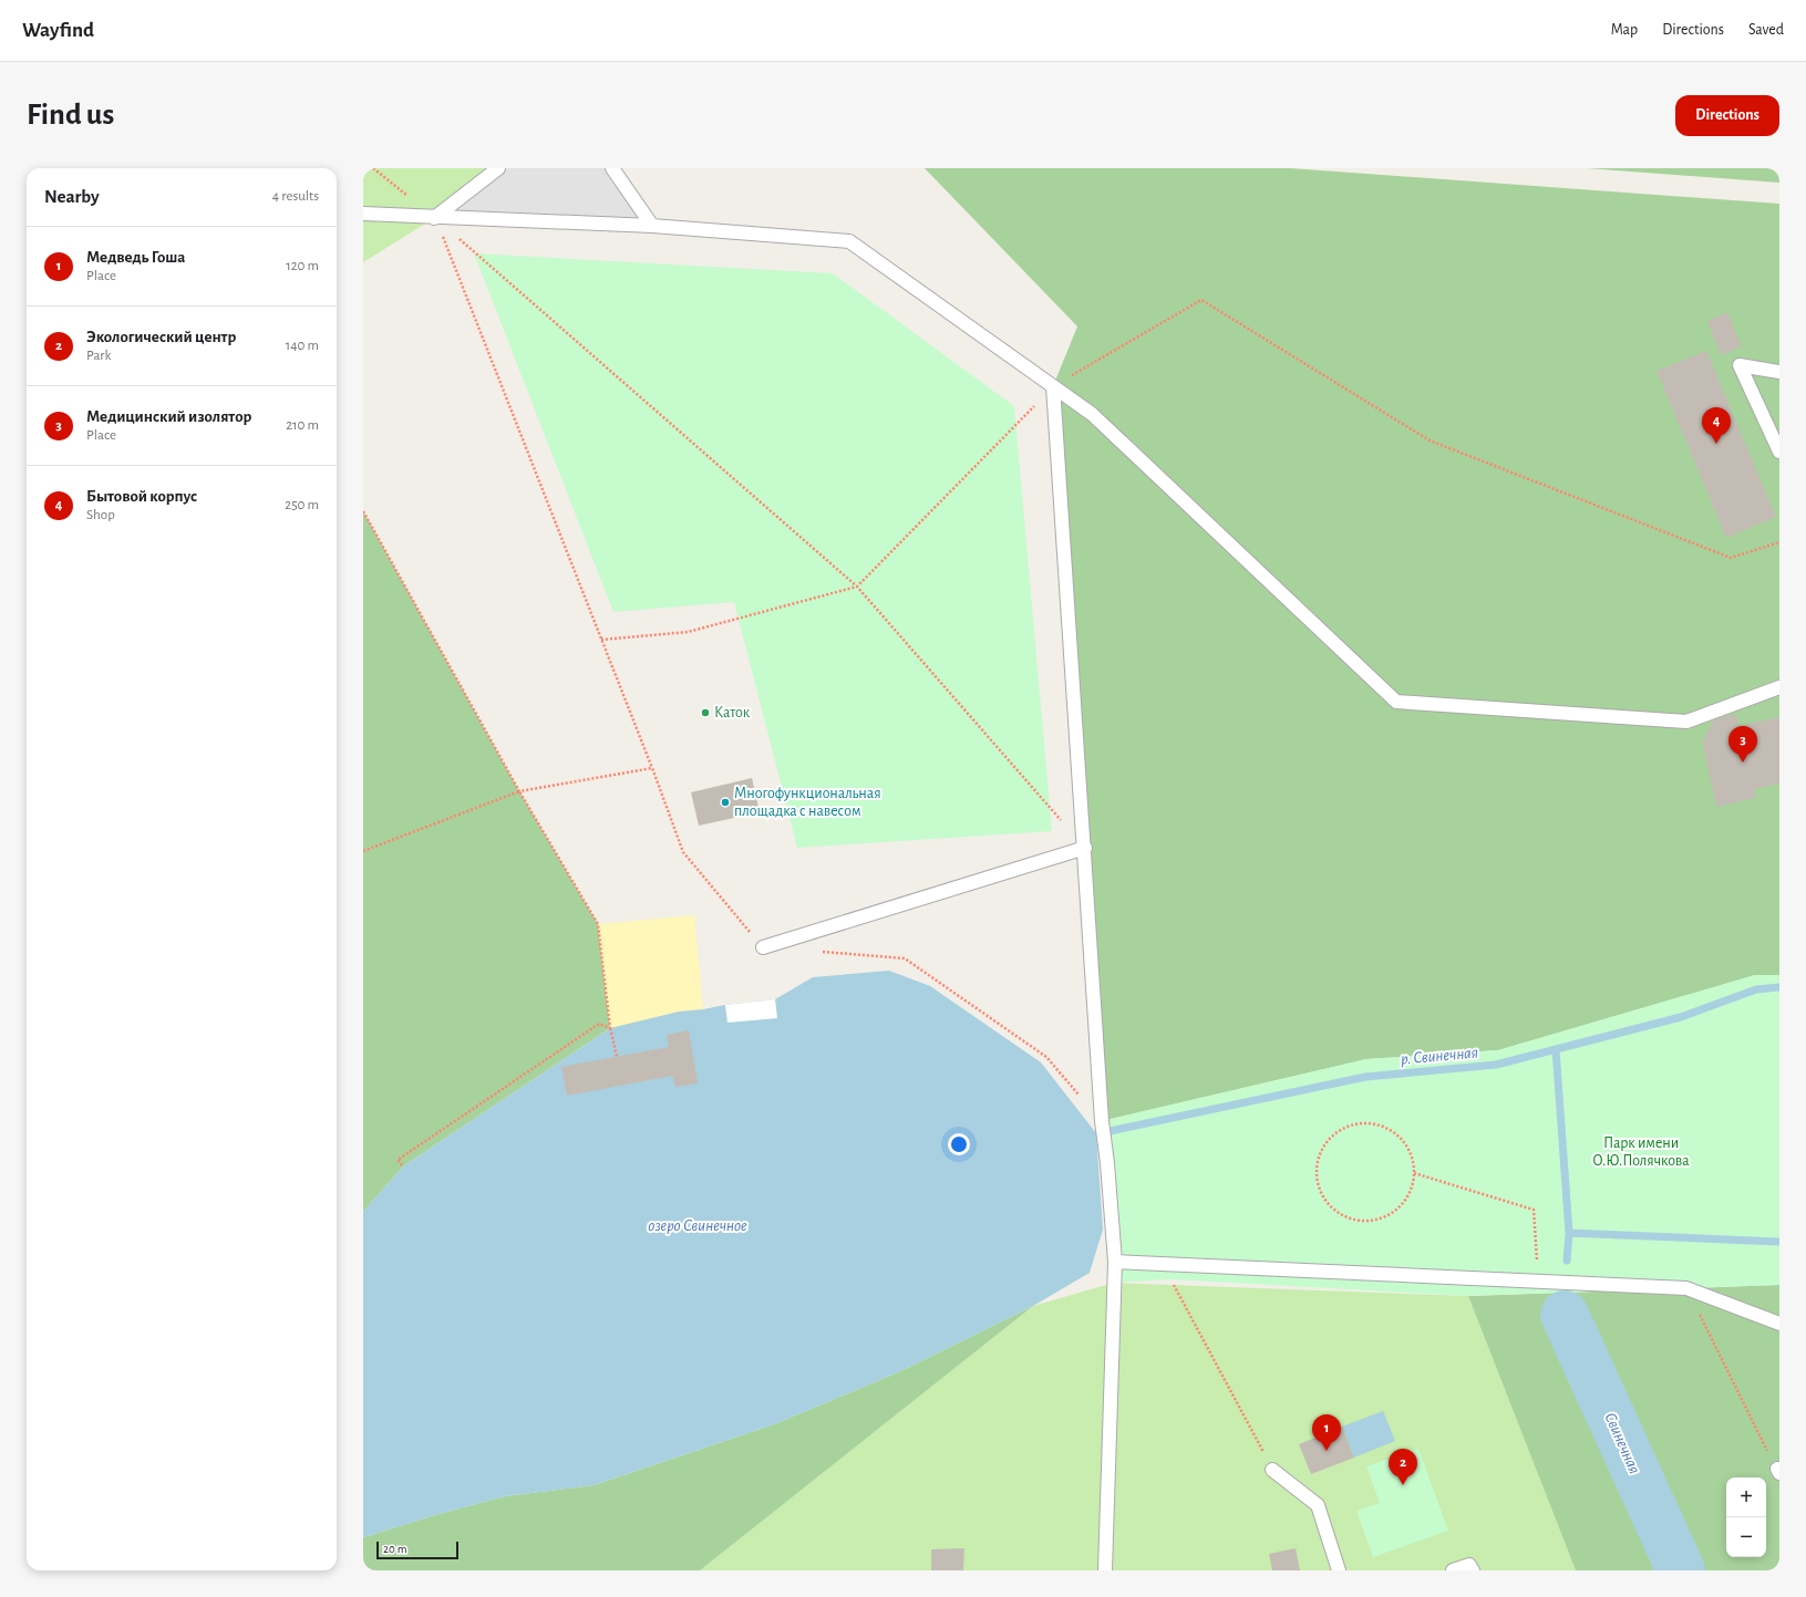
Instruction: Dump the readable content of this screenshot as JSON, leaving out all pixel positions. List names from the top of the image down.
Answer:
{
  "water": ["р. Свинечная", "озеро Свинечное", "Свинечная"],
  "parks": ["Парк имени О.Ю.Полячкова"],
  "places": ["Каток", "Многофункциональная площадка с навесом"],
  "scale_bar": "20 m",
  "page": {
    "header": "Wayfind",
    "nav": ["Map", "Directions", "Saved"],
    "buttons": "Directions",
    "title": "Find us",
    "heading": ["Nearby", "4 results"],
    "list": [
      {
        "mark": "1",
        "name": "Медведь Гоша",
        "note": "Place",
        "value": "120 m"
      },
      {
        "mark": "2",
        "name": "Экологический центр",
        "note": "Park",
        "value": "140 m"
      },
      {
        "mark": "3",
        "name": "Медицинский изолятор",
        "note": "Place",
        "value": "210 m"
      },
      {
        "mark": "4",
        "name": "Бытовой корпус",
        "note": "Shop",
        "value": "250 m"
      }
    ],
    "pins": [
      "4",
      "3",
      "1",
      "2"
    ],
    "map_buttons": ["+", "−"],
    "scale": "20 m"
  }
}
